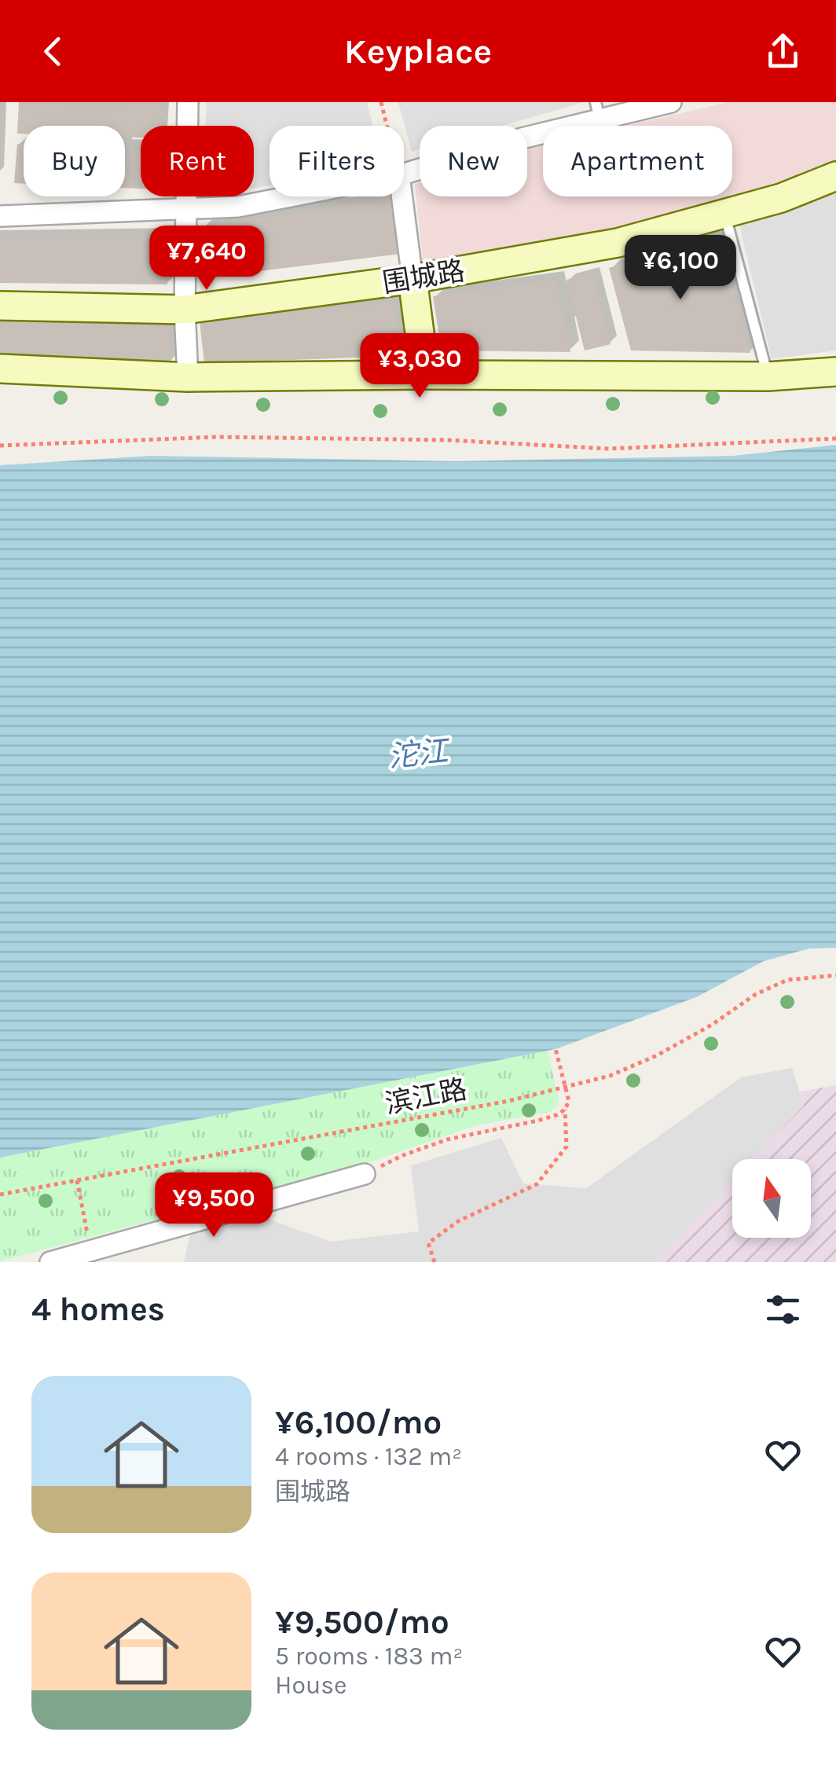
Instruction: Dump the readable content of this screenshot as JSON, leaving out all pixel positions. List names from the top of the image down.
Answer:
{
  "streets": {
    "street": ["围城路"],
    "path": ["滨江路"]
  },
  "water": ["沱江"],
  "north": "top",
  "page": {
    "header": "Keyplace",
    "chip": [
      "Buy",
      "Rent",
      "Filters",
      "New",
      "Apartment"
    ],
    "price": [
      "¥7,640",
      "¥6,100",
      "¥3,030",
      "¥9,500"
    ],
    "heading": "4 homes",
    "list": [
      {
        "name": "¥6,100/mo",
        "note": "4 rooms · 132 m² · 围城路"
      },
      {
        "name": "¥9,500/mo",
        "note": "5 rooms · 183 m² · House"
      }
    ]
  }
}
